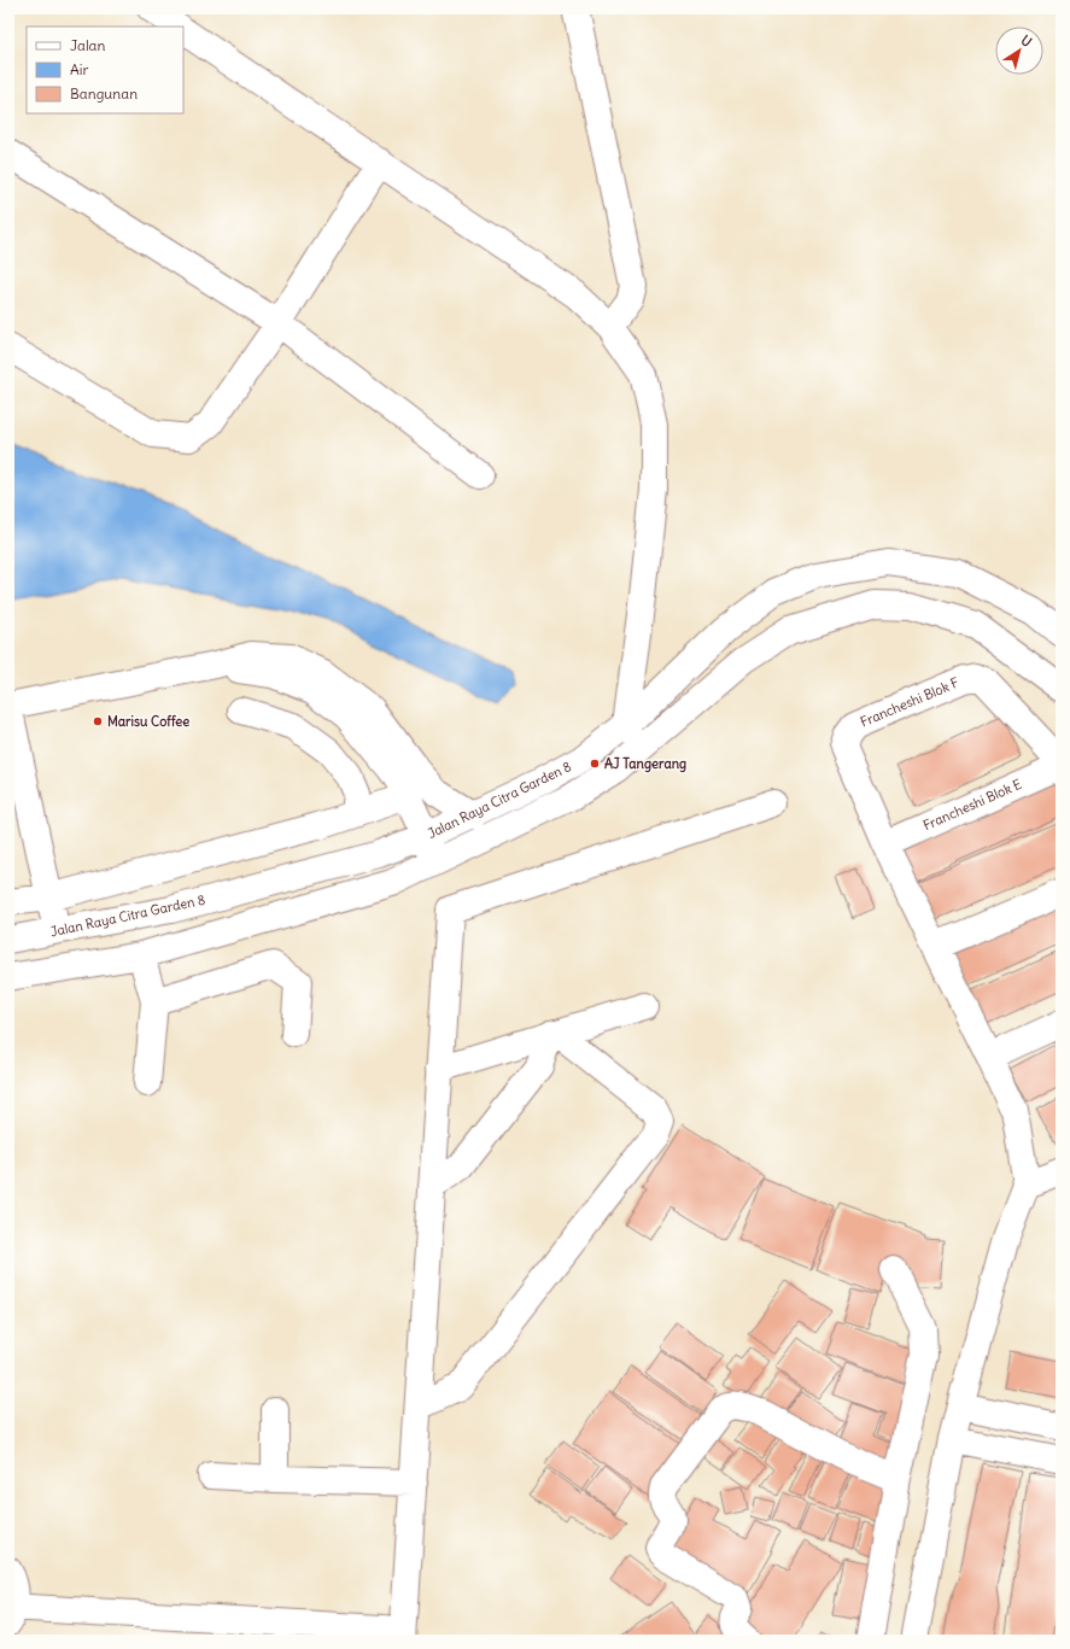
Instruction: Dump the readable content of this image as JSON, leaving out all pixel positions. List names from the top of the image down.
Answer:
{
  "streets": {
    "street": ["Francheshi Blok F", "Jalan Raya Citra Garden 8", "Francheshi Blok E"]
  },
  "crossings": [
    ["Francheshi Blok F", "Francheshi Blok E"]
  ],
  "places": ["Marisu Coffee", "AJ Tangerang"],
  "legend": ["Jalan", "Air", "Bangunan"],
  "north": "top right"
}
